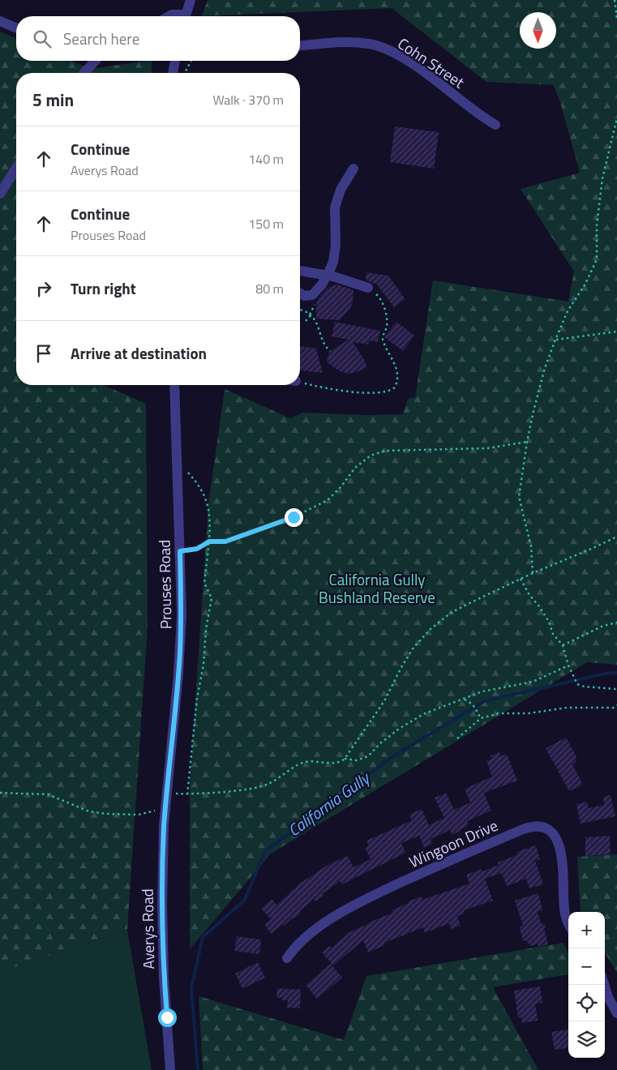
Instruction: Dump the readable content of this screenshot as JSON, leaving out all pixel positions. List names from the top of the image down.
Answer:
{
  "streets": {
    "street": [
      "Cohn Street",
      "Prouses Road",
      "Wingoon Drive",
      "Averys Road"
    ]
  },
  "crossings": [
    ["Prouses Road", "Averys Road"]
  ],
  "water": ["California Gully"],
  "parks": ["California Gully Bushland Reserve"],
  "north": "bottom",
  "page": {
    "search": "Search here",
    "heading": ["5 min", "Walk · 370 m"],
    "list": [
      ["Continue", "Averys Road", "140 m"],
      ["Continue", "Prouses Road", "150 m"],
      ["Turn right", "80 m"],
      "Arrive at destination"
    ],
    "map_buttons": ["+", "−"]
  }
}
